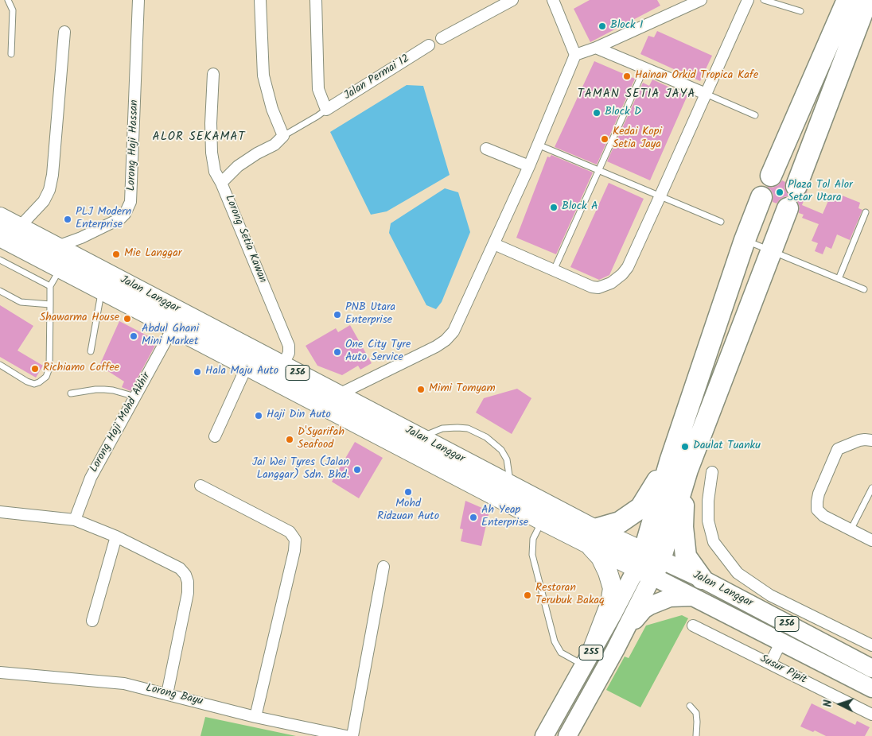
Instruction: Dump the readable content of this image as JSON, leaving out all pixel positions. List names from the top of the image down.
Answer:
{
  "streets": {
    "highway": ["Jalan Langgar", "256"],
    "main road": ["255"],
    "street": [
      "Jalan Permai 12",
      "Lorong Haji Hassan",
      "Lorong Setia Kawan",
      "Lorong Haji Mohd Akhir",
      "Susur Pipit",
      "Lorong Bayu"
    ]
  },
  "crossings": [
    ["Lorong Haji Hassan", "Jalan Langgar"],
    ["Lorong Setia Kawan", "Jalan Langgar"],
    ["Jalan Langgar", "Lorong Haji Mohd Akhir"],
    ["Jalan Langgar", "255"]
  ],
  "districts": ["TAMAN SETIA JAYA", "ALOR SEKAMAT"],
  "places": [
    "Block I",
    "Hainan Orkid Tropica Kafe",
    "Block D",
    "Kedai Kopi Setia Jaya",
    "Plaza Tol Alor Setar Utara",
    "Block A",
    "PLJ Modern Enterprise",
    "Mie Langgar",
    "PNB Utara Enterprise",
    "Shawarma House",
    "Abdul Ghani Mini Market",
    "One City Tyre Auto Service",
    "Richiamo Coffee",
    "Hala Maju Auto",
    "Mimi Tomyam",
    "Haji Din Auto",
    "D'Syarifah Seafood",
    "Daulat Tuanku",
    "Jai Wei Tyres (Jalan Langgar) Sdn. Bhd.",
    "Mohd Ridzuan Auto",
    "Ah Yeap Enterprise",
    "Restoran Terubuk Bakaq"
  ],
  "north": "left"
}
